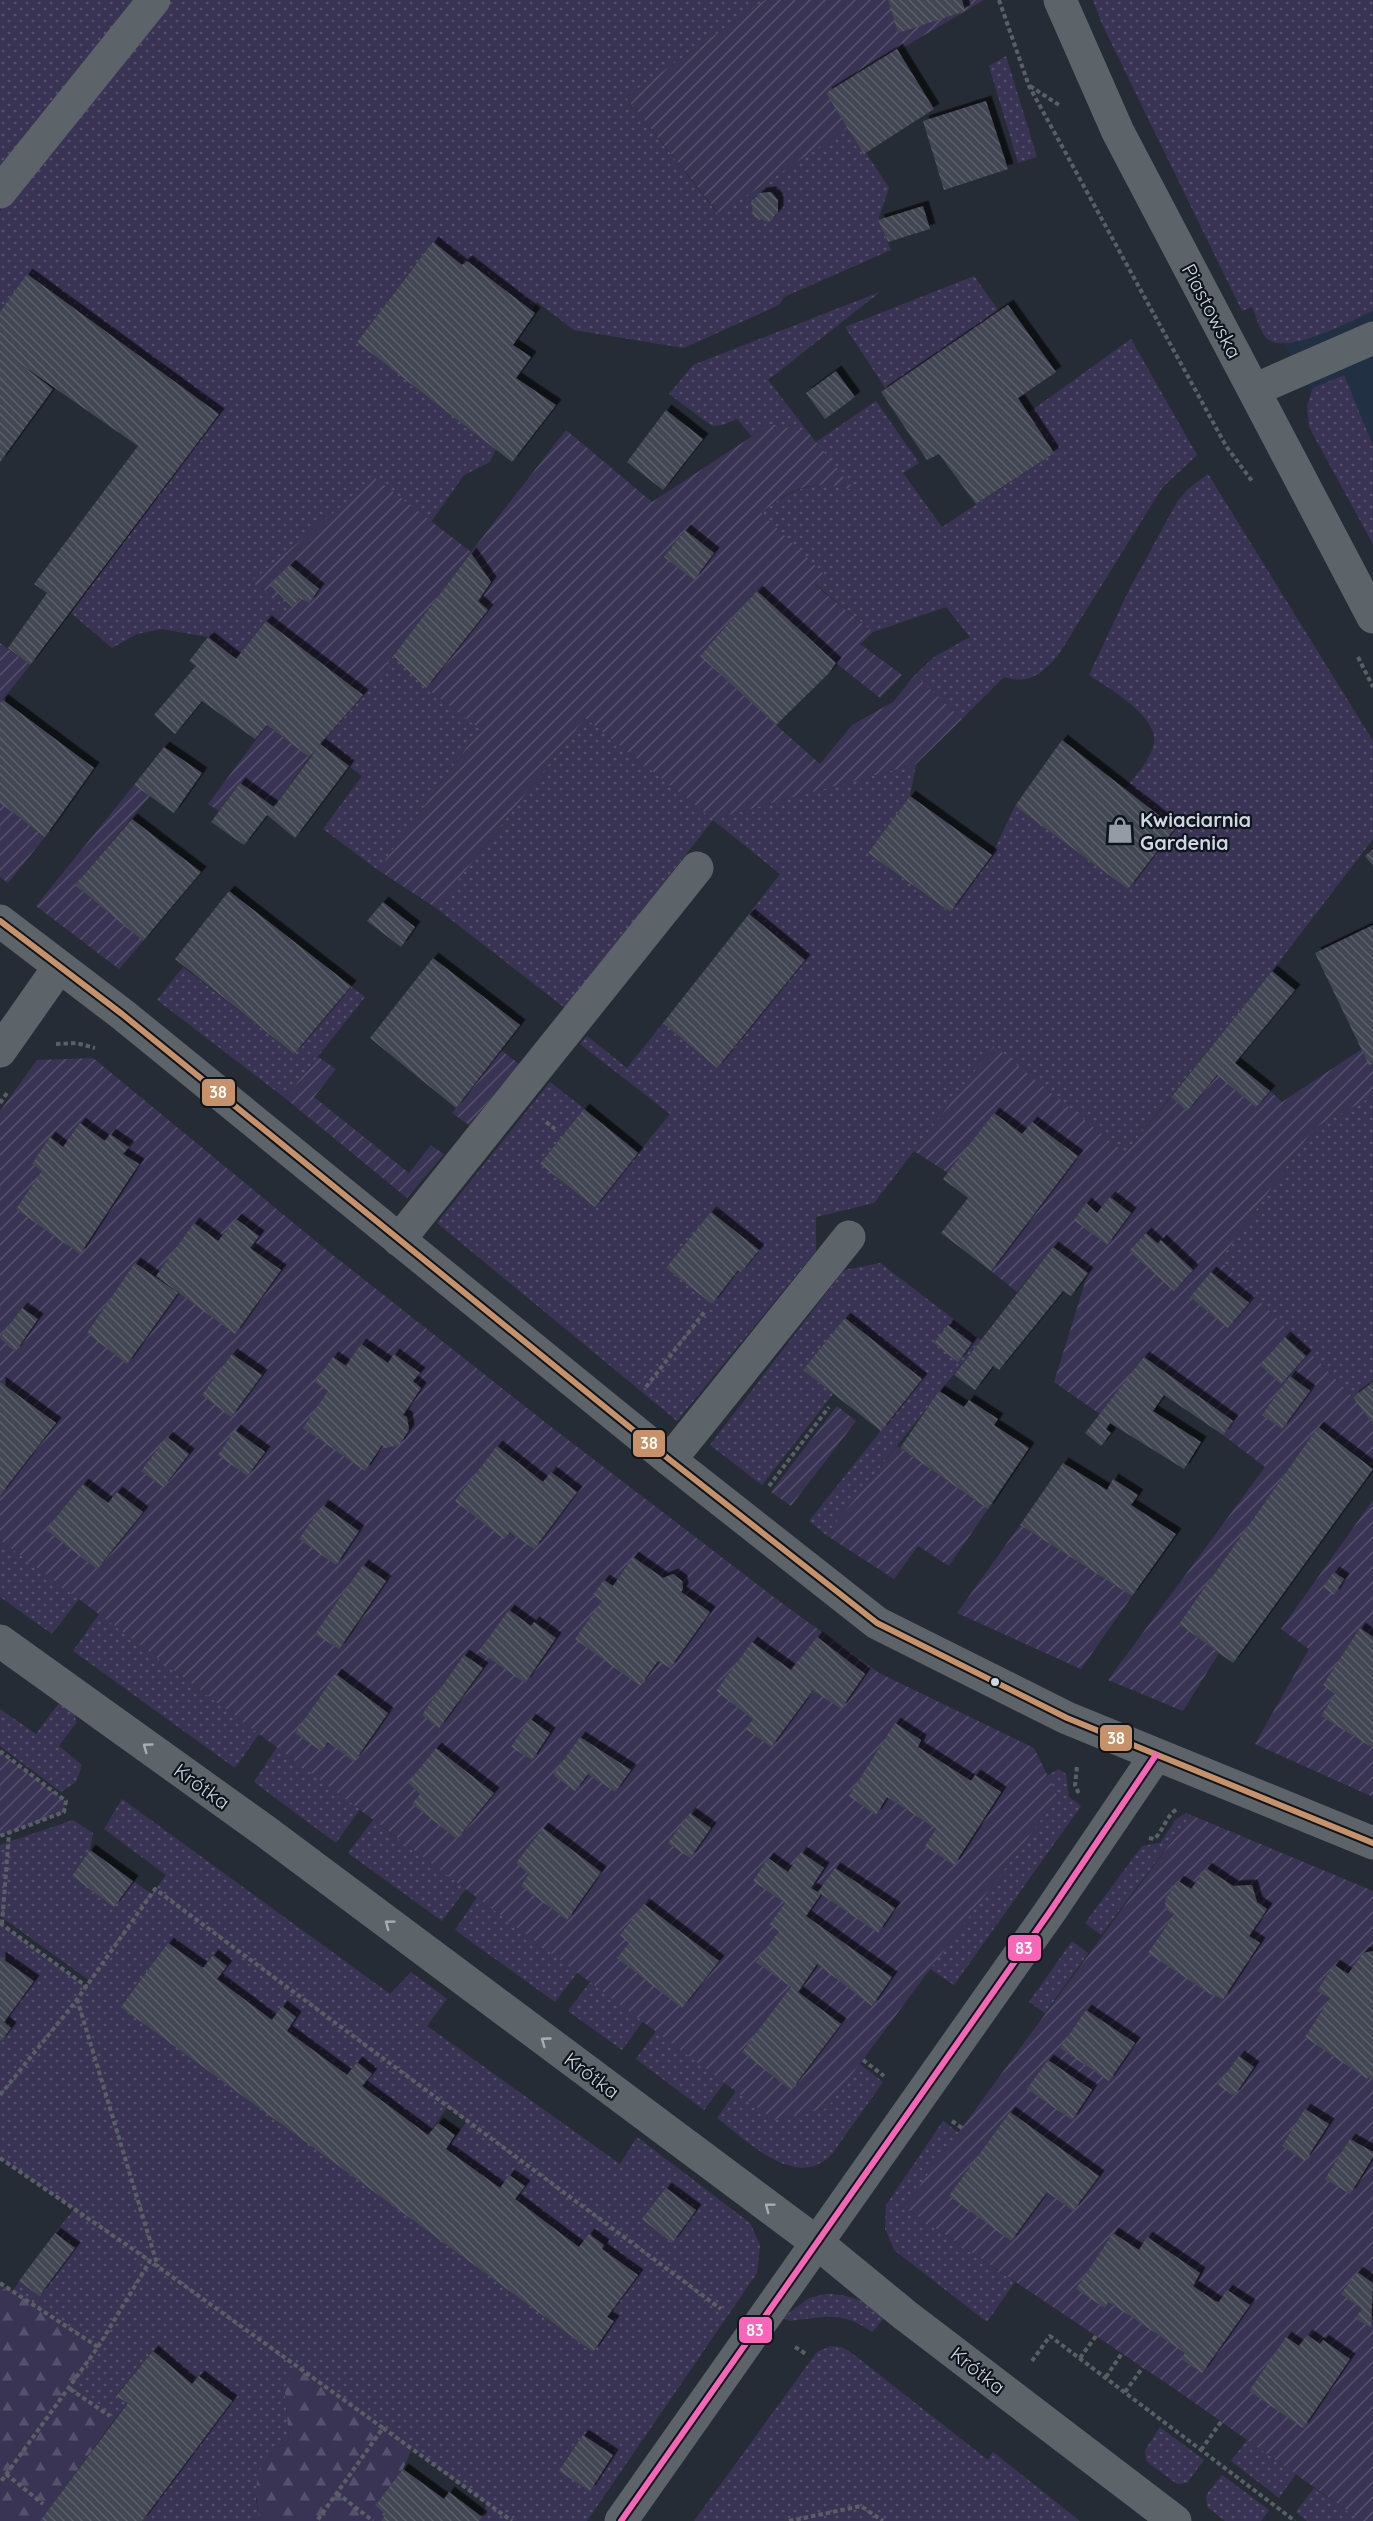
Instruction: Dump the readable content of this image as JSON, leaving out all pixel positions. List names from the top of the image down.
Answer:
{
  "streets": {
    "street": ["Piastowska", "Krótka"]
  },
  "one_way": ["Krótka"],
  "places": {
    "shop": ["Kwiaciarnia Gardenia"]
  },
  "lines": ["transit line 38", "transit line 83"]
}
